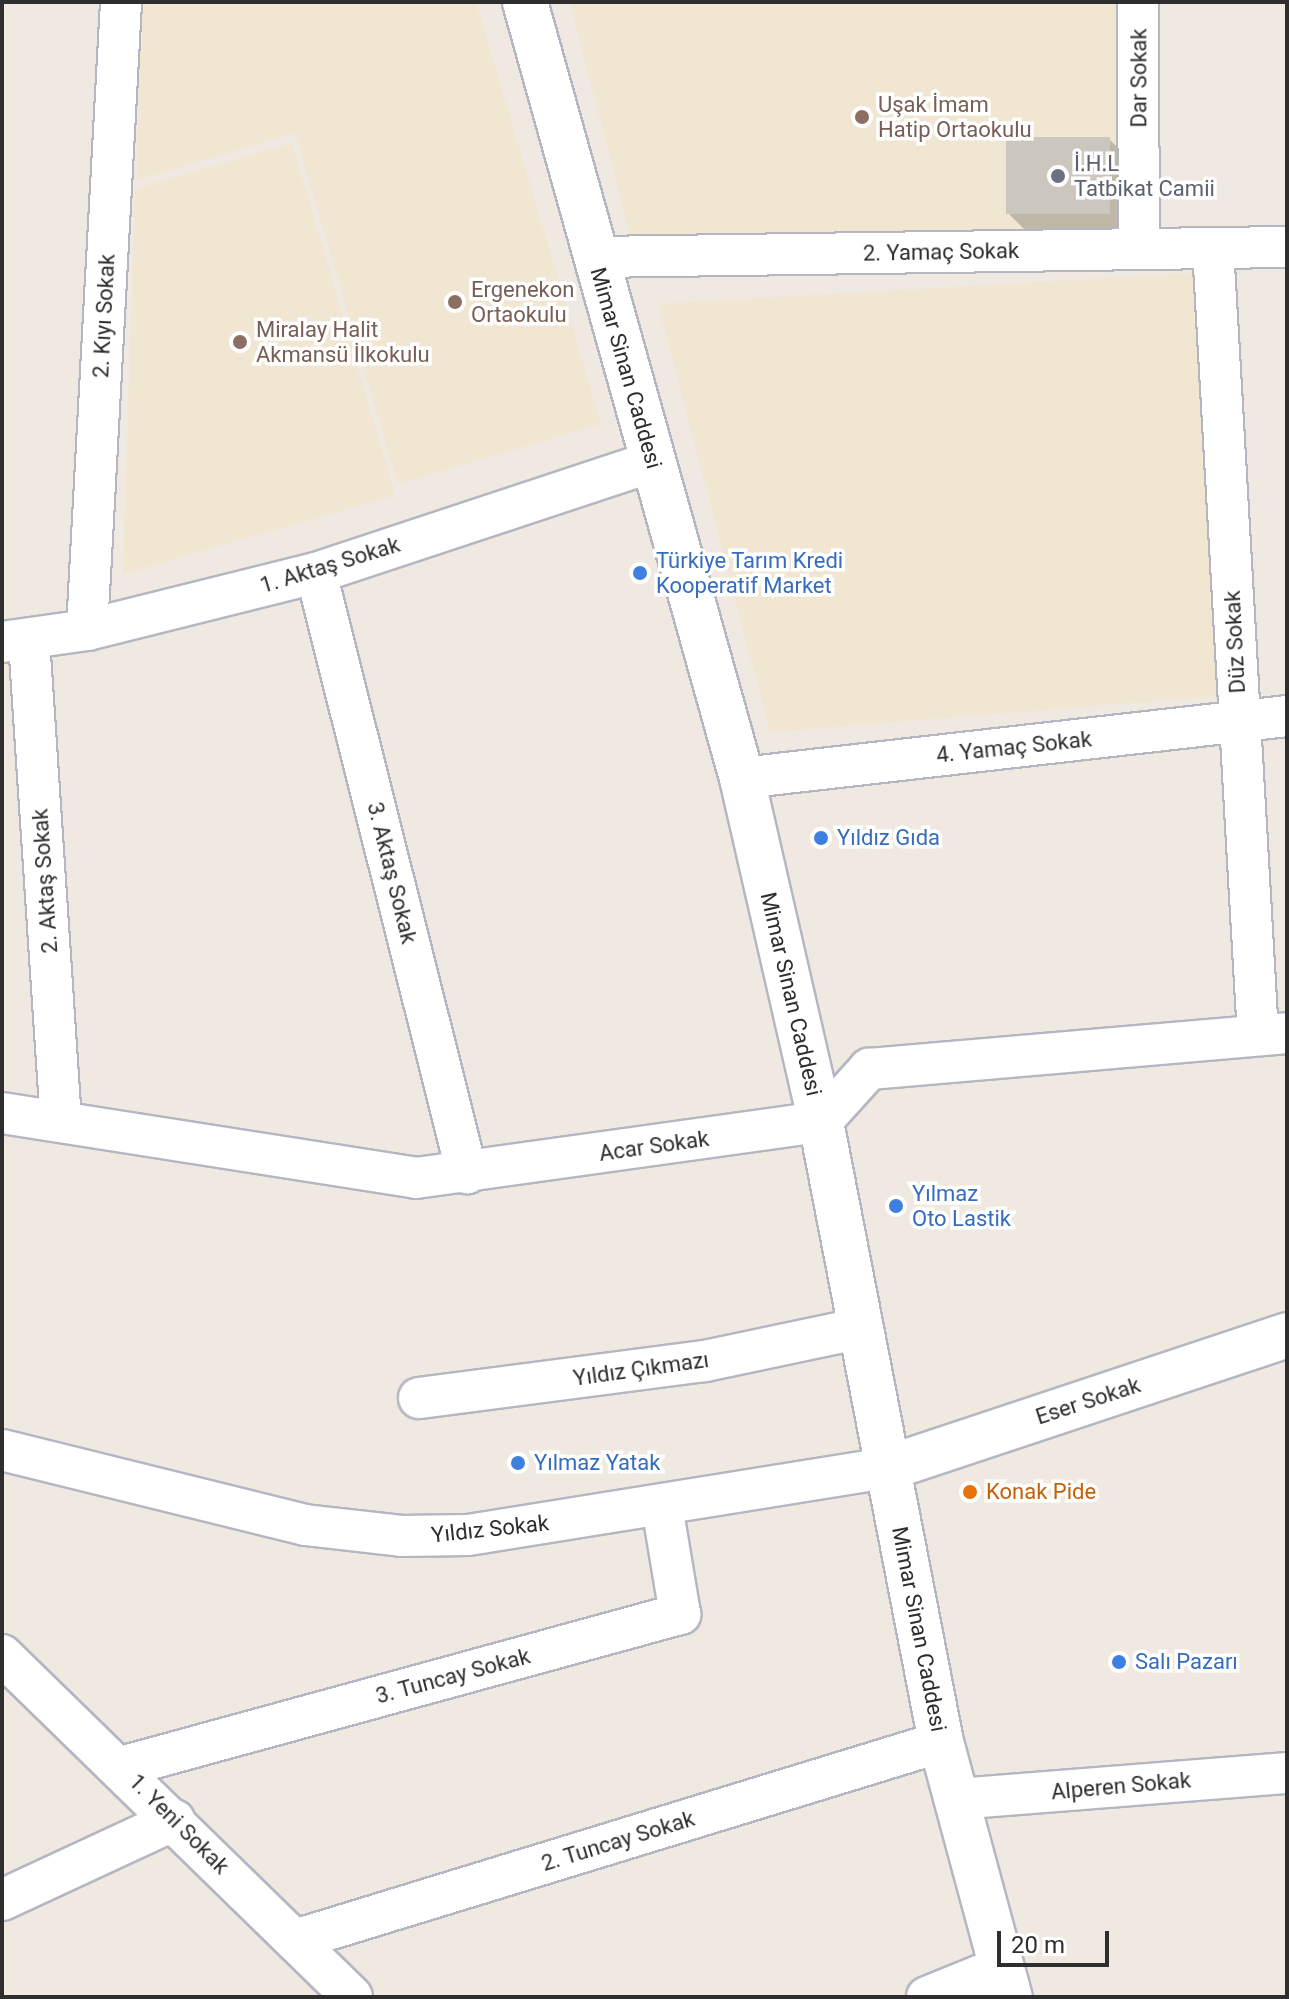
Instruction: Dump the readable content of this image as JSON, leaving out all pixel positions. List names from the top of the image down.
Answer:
{
  "streets": {
    "street": [
      "Dar Sokak",
      "2. Yamaç Sokak",
      "2. Kıyı Sokak",
      "Mimar Sinan Caddesi",
      "1. Aktaş Sokak",
      "Düz Sokak",
      "4. Yamaç Sokak",
      "3. Aktaş Sokak",
      "2. Aktaş Sokak",
      "Acar Sokak",
      "Yıldız Çıkmazı",
      "Eser Sokak",
      "Yıldız Sokak",
      "3. Tuncay Sokak",
      "Alperen Sokak",
      "1. Yeni Sokak",
      "2. Tuncay Sokak"
    ]
  },
  "crossings": [
    ["Dar Sokak", "2. Yamaç Sokak"],
    ["2. Yamaç Sokak", "Mimar Sinan Caddesi"],
    ["2. Yamaç Sokak", "Düz Sokak"],
    ["2. Kıyı Sokak", "1. Aktaş Sokak"],
    ["Mimar Sinan Caddesi", "1. Aktaş Sokak"],
    ["Mimar Sinan Caddesi", "4. Yamaç Sokak"],
    ["Mimar Sinan Caddesi", "Acar Sokak"],
    ["Mimar Sinan Caddesi", "Yıldız Çıkmazı"],
    ["Mimar Sinan Caddesi", "Eser Sokak"],
    ["Mimar Sinan Caddesi", "Yıldız Sokak"],
    ["Mimar Sinan Caddesi", "Alperen Sokak"],
    ["Mimar Sinan Caddesi", "2. Tuncay Sokak"],
    ["1. Aktaş Sokak", "3. Aktaş Sokak"],
    ["1. Aktaş Sokak", "2. Aktaş Sokak"],
    ["Düz Sokak", "4. Yamaç Sokak"],
    ["3. Aktaş Sokak", "Acar Sokak"],
    ["2. Aktaş Sokak", "Acar Sokak"],
    ["Eser Sokak", "Yıldız Sokak"],
    ["Yıldız Sokak", "3. Tuncay Sokak"],
    ["3. Tuncay Sokak", "1. Yeni Sokak"],
    ["1. Yeni Sokak", "2. Tuncay Sokak"]
  ],
  "places": [
    "Uşak İmam Hatip Ortaokulu",
    "İ.H.L Tatbikat Camii",
    "Ergenekon Ortaokulu",
    "Miralay Halit Akmansü İlkokulu",
    "Türkiye Tarım Kredi Kooperatif Market",
    "Yıldız Gıda",
    "Yılmaz Oto Lastik",
    "Yılmaz Yatak",
    "Konak Pide",
    "Salı Pazarı"
  ],
  "scale_bar": "20 m"
}
